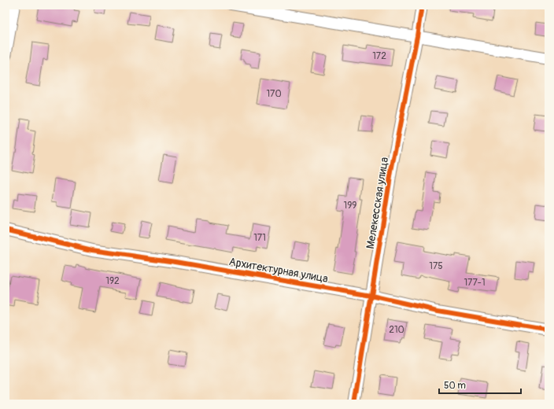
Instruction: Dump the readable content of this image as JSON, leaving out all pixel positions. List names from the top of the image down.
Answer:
{
  "streets": {
    "street": ["Мелекесская улица", "Архитектурная улица"]
  },
  "crossings": [
    ["Мелекесская улица", "Архитектурная улица"]
  ],
  "house_numbers": [
    "172",
    "170",
    "199",
    "171",
    "175",
    "192",
    "177-1",
    "210"
  ],
  "scale_bar": "50 m"
}
